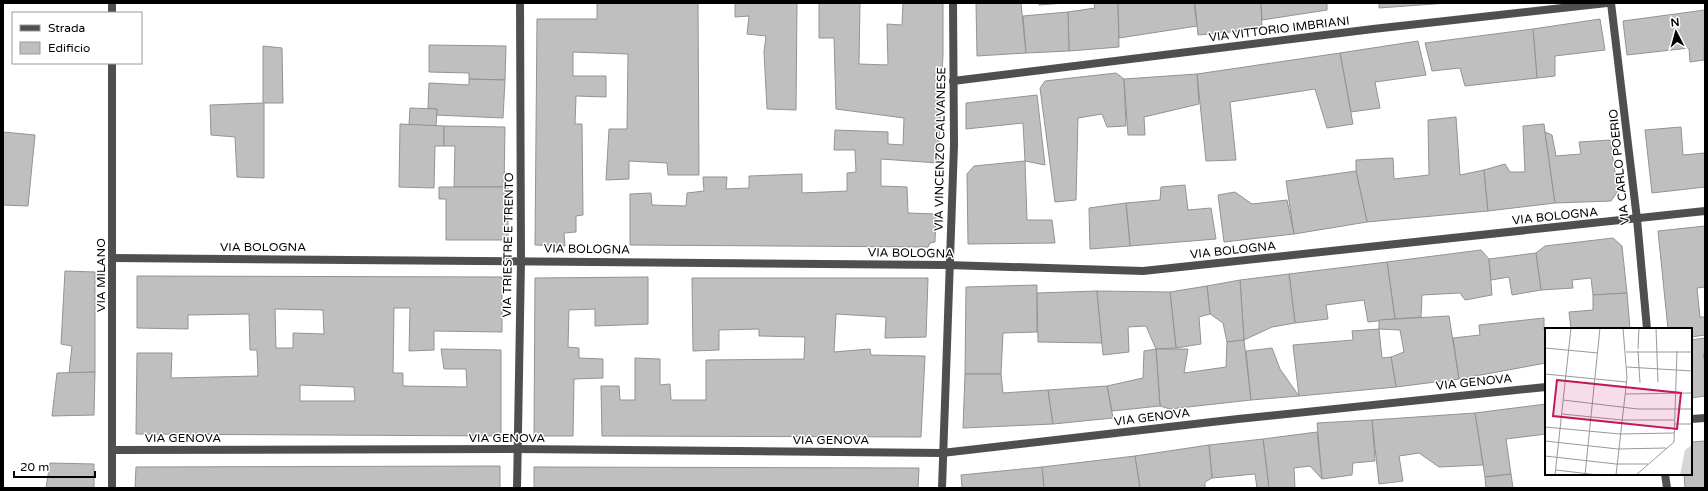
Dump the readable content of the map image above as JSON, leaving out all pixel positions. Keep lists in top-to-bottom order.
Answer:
{
  "streets": {
    "street": [
      "VIA VITTORIO IMBRIANI",
      "VIA VINCENZO CALVANESE",
      "VIA CARLO POERIO",
      "VIA BOLOGNA",
      "VIA TRIESTRE E TRENTO",
      "VIA MILANO",
      "VIA GENOVA"
    ]
  },
  "crossings": [
    ["VIA VITTORIO IMBRIANI", "VIA VINCENZO CALVANESE"],
    ["VIA VINCENZO CALVANESE", "VIA BOLOGNA"],
    ["VIA VINCENZO CALVANESE", "VIA GENOVA"],
    ["VIA CARLO POERIO", "VIA BOLOGNA"],
    ["VIA BOLOGNA", "VIA TRIESTRE E TRENTO"],
    ["VIA BOLOGNA", "VIA MILANO"],
    ["VIA TRIESTRE E TRENTO", "VIA GENOVA"],
    ["VIA MILANO", "VIA GENOVA"]
  ],
  "legend": ["Strada", "Edificio"],
  "scale_bar": "20 m",
  "north": "top"
}
